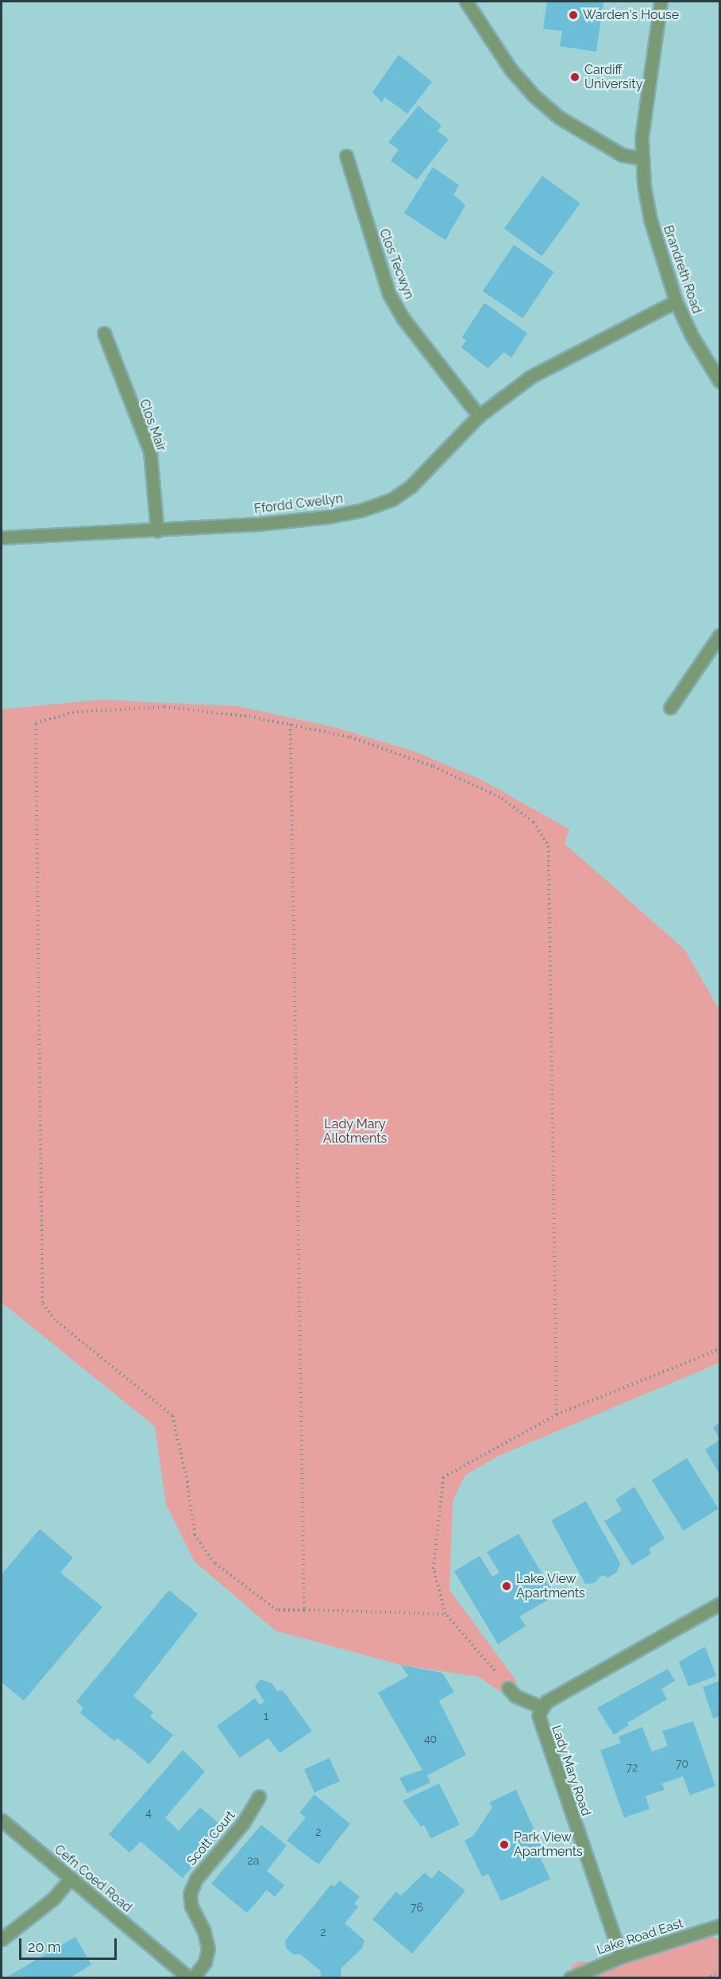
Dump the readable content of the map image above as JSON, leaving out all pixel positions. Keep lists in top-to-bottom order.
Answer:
{
  "streets": {
    "street": [
      "Clos Tecwyn",
      "Brandreth Road",
      "Clos Mair",
      "Ffordd Cwellyn",
      "Lady Mary Road",
      "Scott Court",
      "Cefn Coed Road",
      "Lake Road East"
    ]
  },
  "crossings": [
    ["Clos Tecwyn", "Ffordd Cwellyn"],
    ["Brandreth Road", "Ffordd Cwellyn"],
    ["Clos Mair", "Ffordd Cwellyn"],
    ["Lady Mary Road", "Lake Road East"]
  ],
  "parks": ["Lady Mary Allotments"],
  "places": [
    "Warden's House",
    "Cardiff University",
    "Lake View Apartments",
    "Park View Apartments"
  ],
  "house_numbers": [
    "1",
    "40",
    "70",
    "72",
    "4",
    "2",
    "2a",
    "76",
    "2"
  ],
  "scale_bar": "20 m"
}
